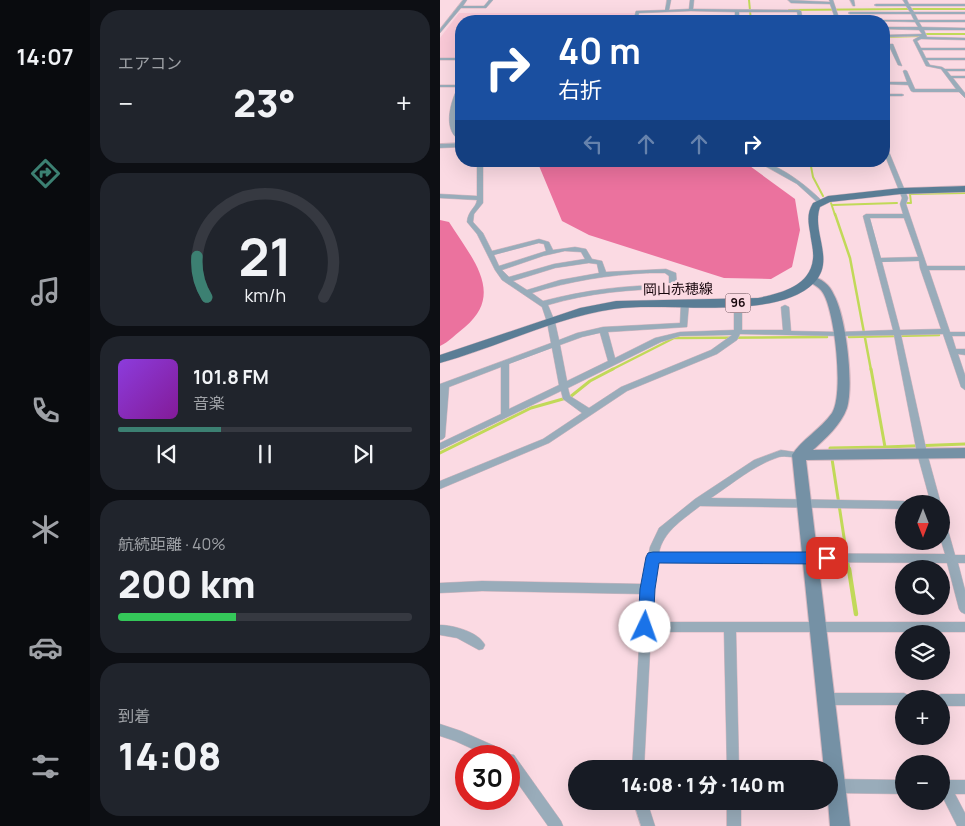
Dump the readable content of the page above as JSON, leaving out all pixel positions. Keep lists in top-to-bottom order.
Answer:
{
  "streets": {
    "main road": ["岡山赤穂線", "96"]
  },
  "north": "bottom",
  "page": {
    "tabs": "14:07",
    "tile": [
      "エアコン",
      ["航続距離 · 40%", "200 km"],
      ["到着", "14:08"]
    ],
    "turn": ["40 m", "右折"],
    "heat": ["−", "23°", "+"],
    "song": ["101.8 FM", "音楽"],
    "map_buttons": ["+", "−"],
    "limit": "30",
    "trip": "14:08 · 1 分 · 140 m",
    "gauge": ["21", "km/h"]
  }
}
